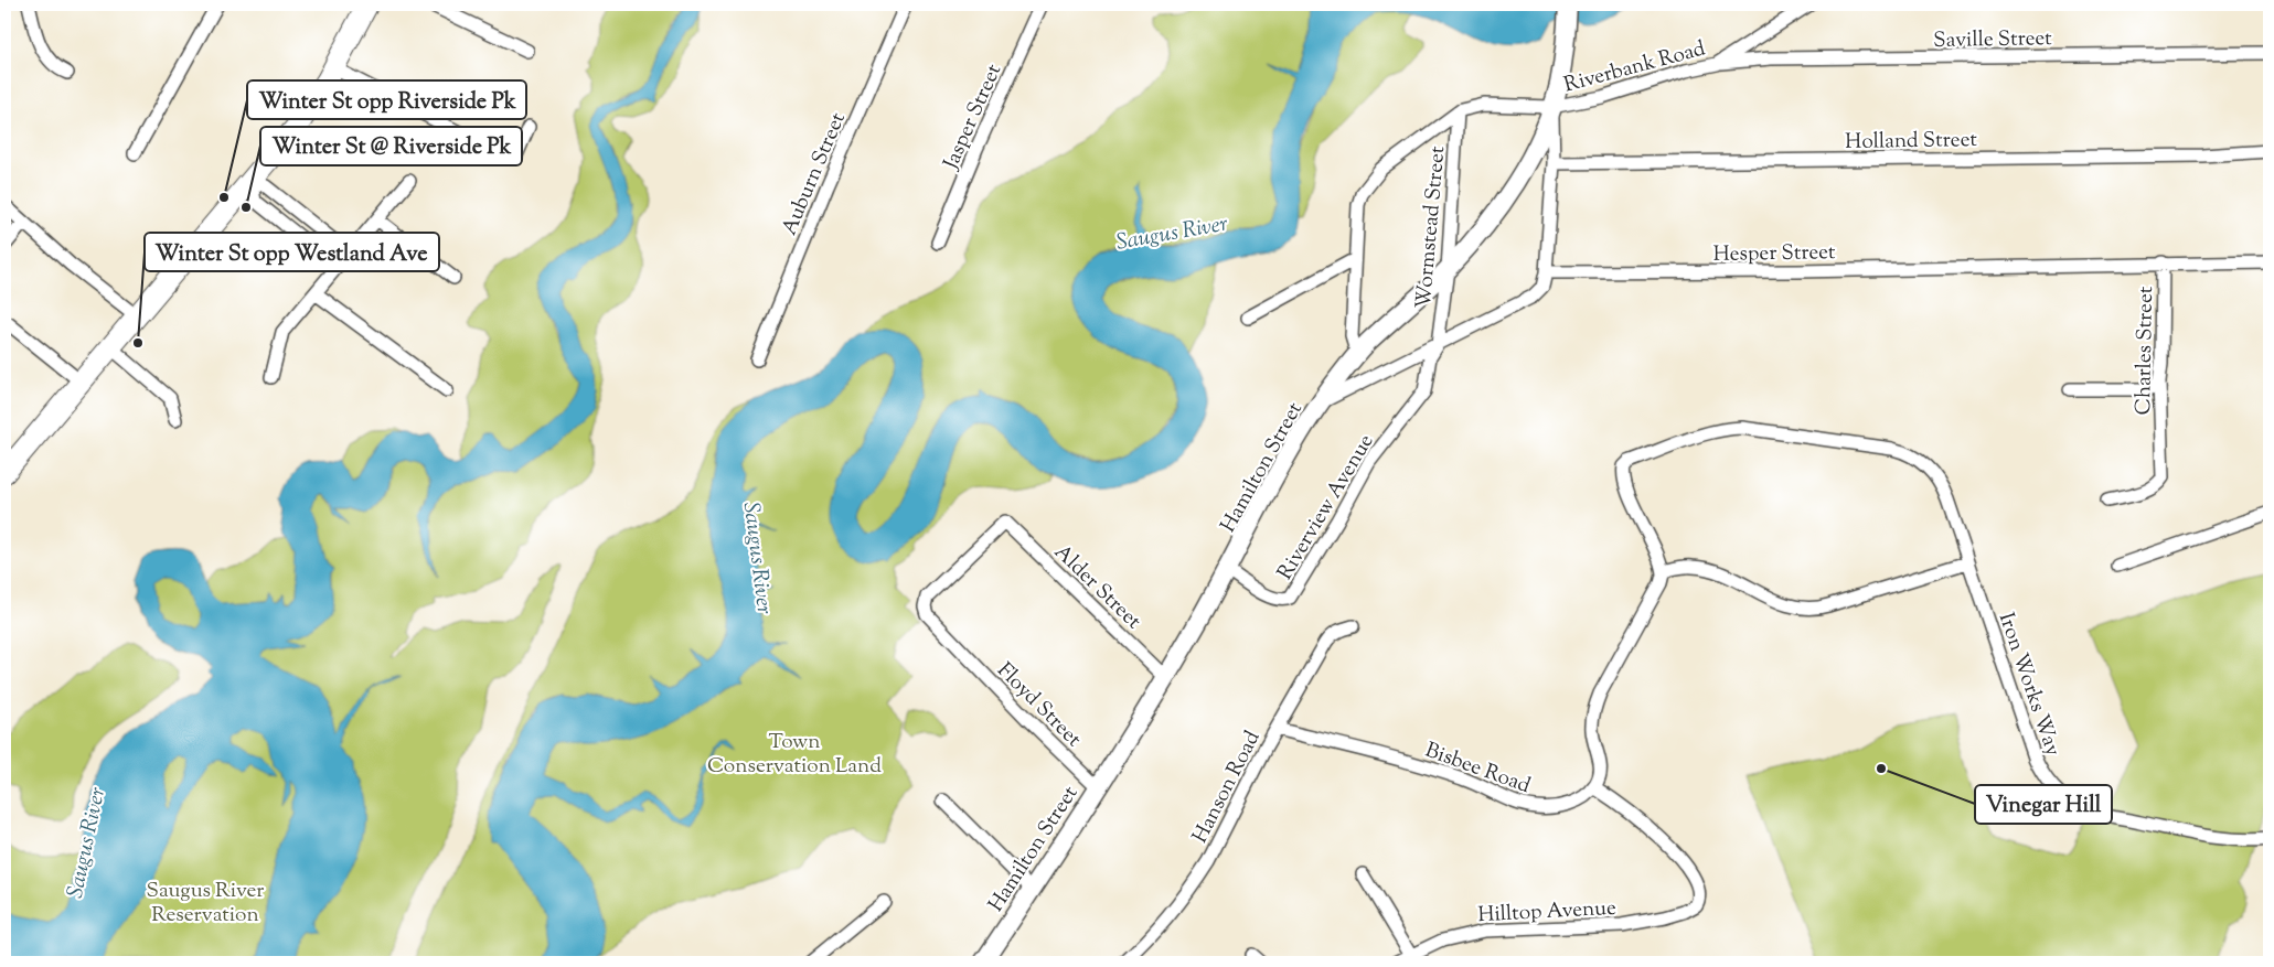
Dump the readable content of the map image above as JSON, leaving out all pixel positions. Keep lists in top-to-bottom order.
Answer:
{
  "streets": {
    "main road": ["Hamilton Street"],
    "street": [
      "Saville Street",
      "Riverbank Road",
      "Jasper Street",
      "Holland Street",
      "Auburn Street",
      "Wormstead Street",
      "Hesper Street",
      "Charles Street",
      "Riverview Avenue",
      "Alder Street",
      "Iron Works Way",
      "Floyd Street",
      "Bisbee Road",
      "Hanson Road",
      "Hilltop Avenue"
    ]
  },
  "crossings": [
    ["Saville Street", "Riverbank Road"],
    ["Riverbank Road", "Wormstead Street"],
    ["Riverbank Road", "Hamilton Street"],
    ["Wormstead Street", "Hamilton Street"],
    ["Wormstead Street", "Riverview Avenue"],
    ["Hesper Street", "Charles Street"],
    ["Hamilton Street", "Riverview Avenue"],
    ["Hamilton Street", "Alder Street"],
    ["Hamilton Street", "Floyd Street"],
    ["Alder Street", "Floyd Street"],
    ["Bisbee Road", "Hanson Road"],
    ["Bisbee Road", "Hilltop Avenue"]
  ],
  "water": ["Saugus River"],
  "parks": ["Town Conservation Land", "Saugus River Reservation"],
  "places": [
    "Winter St opp Riverside Pk",
    "Winter St @ Riverside Pk",
    "Winter St opp Westland Ave",
    "Vinegar Hill"
  ]
}
